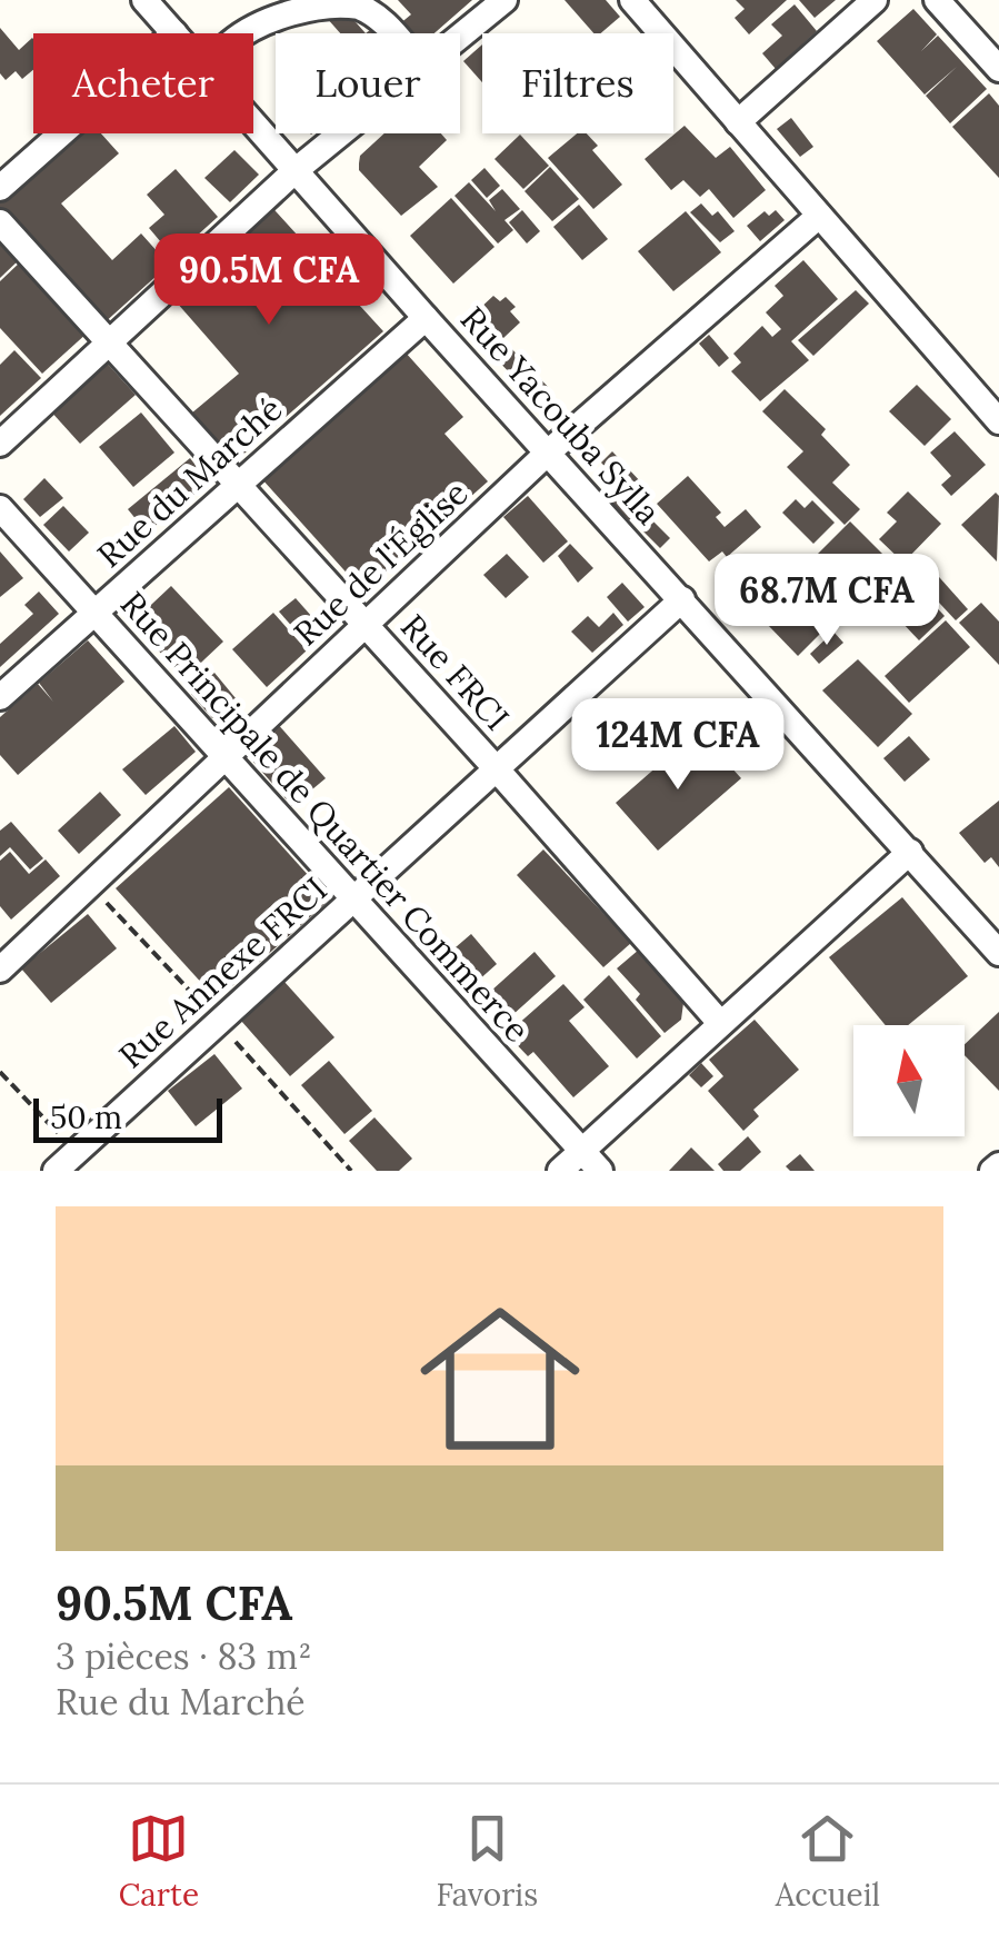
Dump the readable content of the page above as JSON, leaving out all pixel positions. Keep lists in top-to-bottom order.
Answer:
{
  "streets": {
    "street": [
      "Rue Yacouba Sylla",
      "Rue du Marché",
      "Rue de l'Église",
      "Rue FRCI",
      "Rue Principale de Quartier Commerce",
      "Rue Annexe FRCI"
    ]
  },
  "crossings": [
    ["Rue Yacouba Sylla", "Rue du Marché"],
    ["Rue Yacouba Sylla", "Rue de l'Église"],
    ["Rue Yacouba Sylla", "Rue Annexe FRCI"],
    ["Rue du Marché", "Rue FRCI"],
    ["Rue du Marché", "Rue Principale de Quartier Commerce"],
    ["Rue de l'Église", "Rue FRCI"],
    ["Rue de l'Église", "Rue Principale de Quartier Commerce"],
    ["Rue FRCI", "Rue Annexe FRCI"],
    ["Rue Principale de Quartier Commerce", "Rue Annexe FRCI"]
  ],
  "scale_bar": "50 m",
  "north": "top",
  "page": {
    "chip": ["Acheter", "Louer", "Filtres"],
    "price": ["90.5M CFA", "68.7M CFA", "124M CFA"],
    "scale": "50 m",
    "list": [
      {
        "name": "90.5M CFA",
        "note": "3 pièces · 83 m² · Rue du Marché"
      }
    ],
    "tabs": ["Carte", "Favoris", "Accueil"]
  }
}
